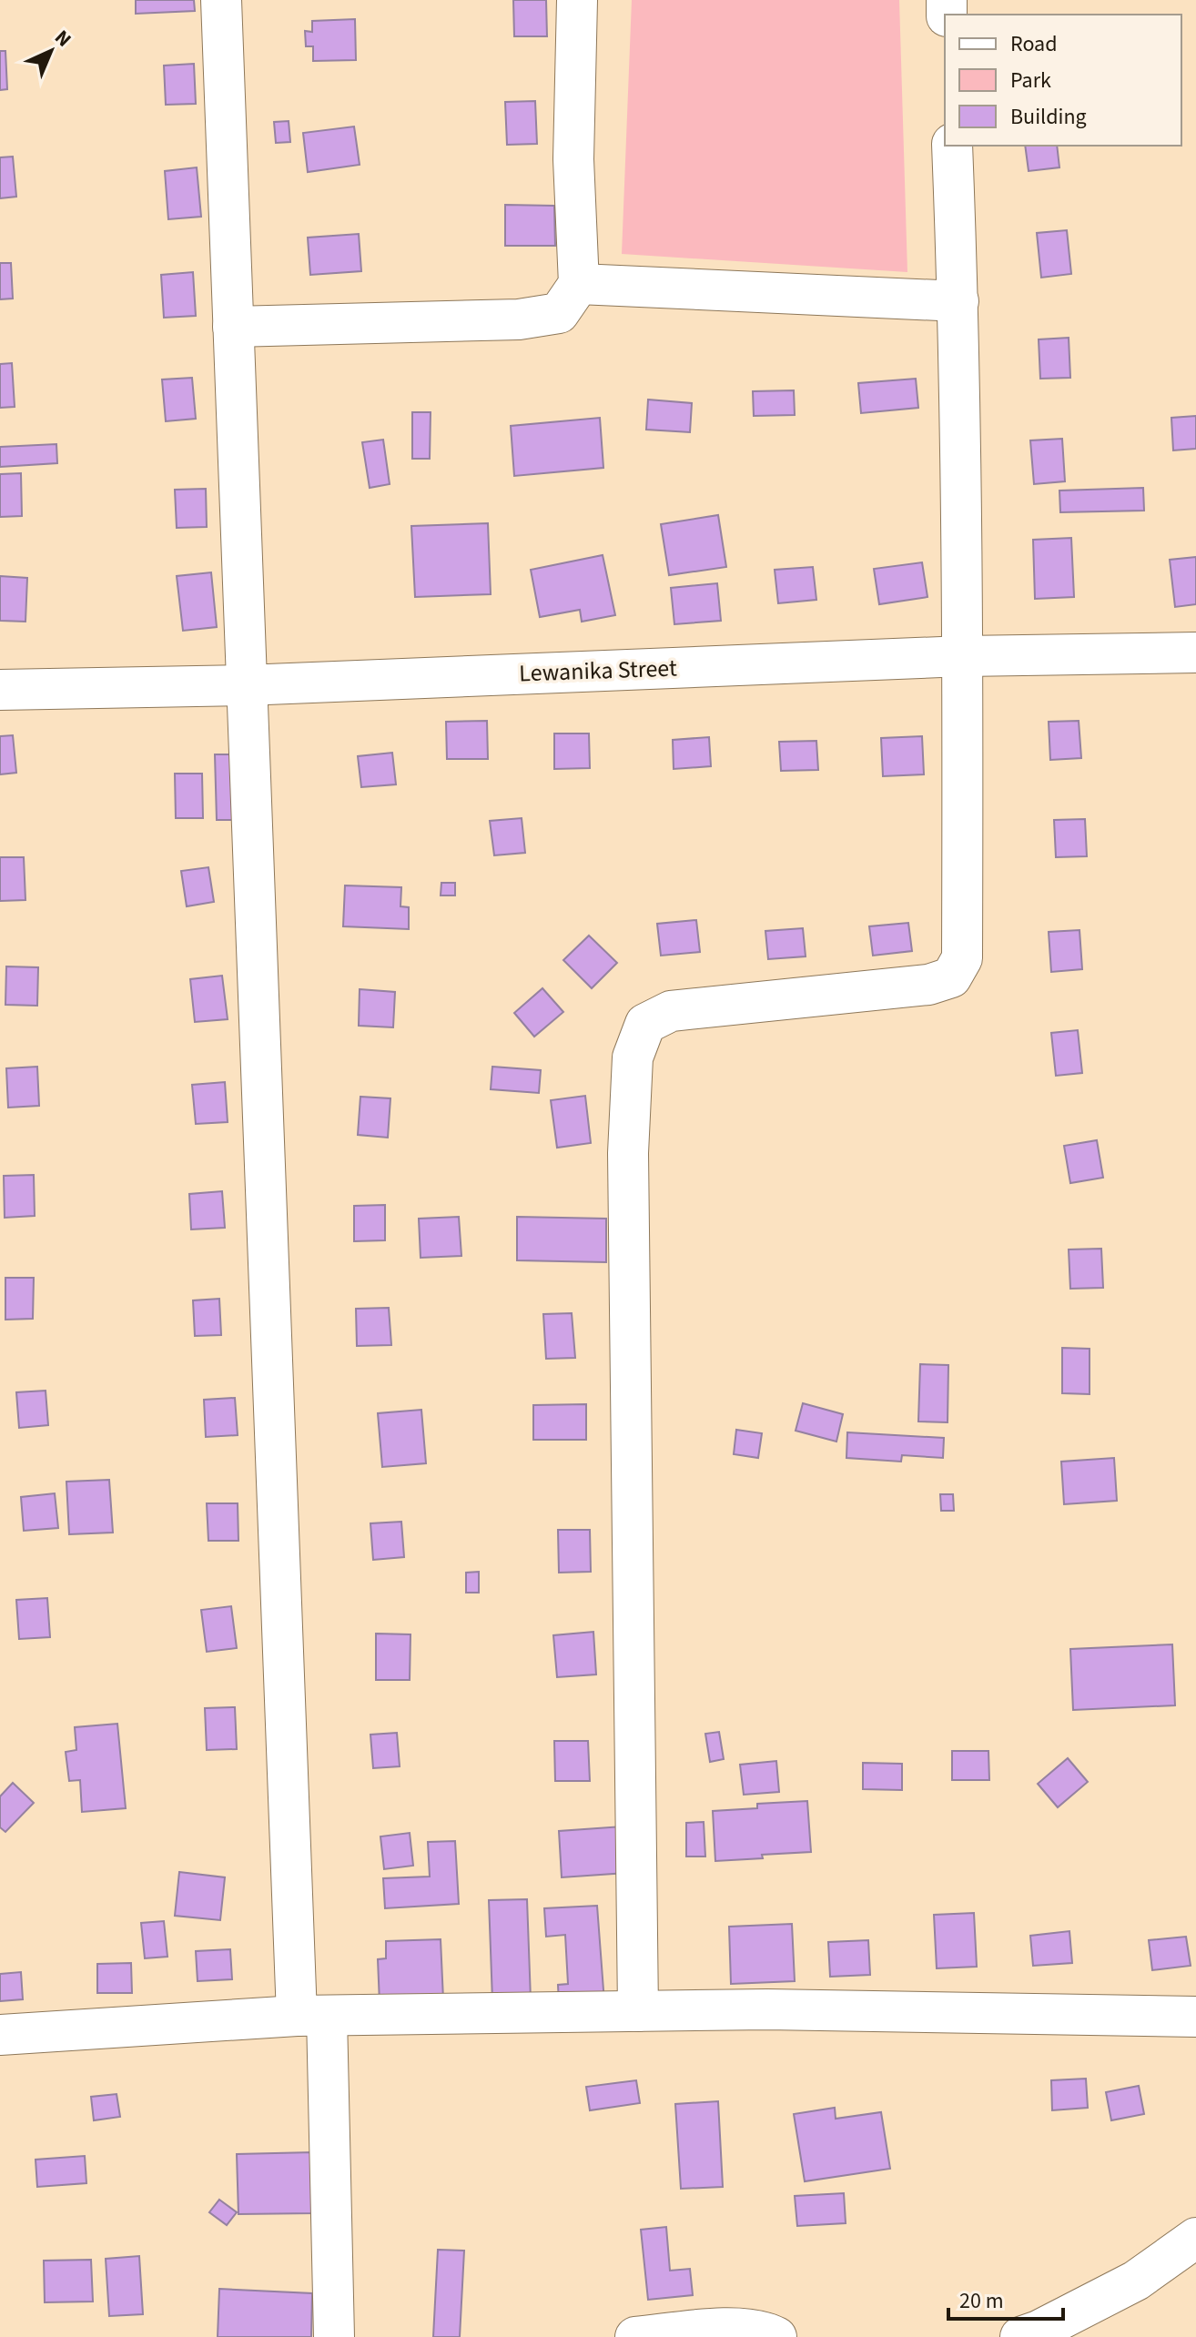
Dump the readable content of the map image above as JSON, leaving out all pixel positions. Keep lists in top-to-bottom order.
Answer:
{
  "streets": {
    "street": ["Lewanika Street"]
  },
  "legend": ["Road", "Park", "Building"],
  "scale_bar": "20 m",
  "north": "top right"
}
